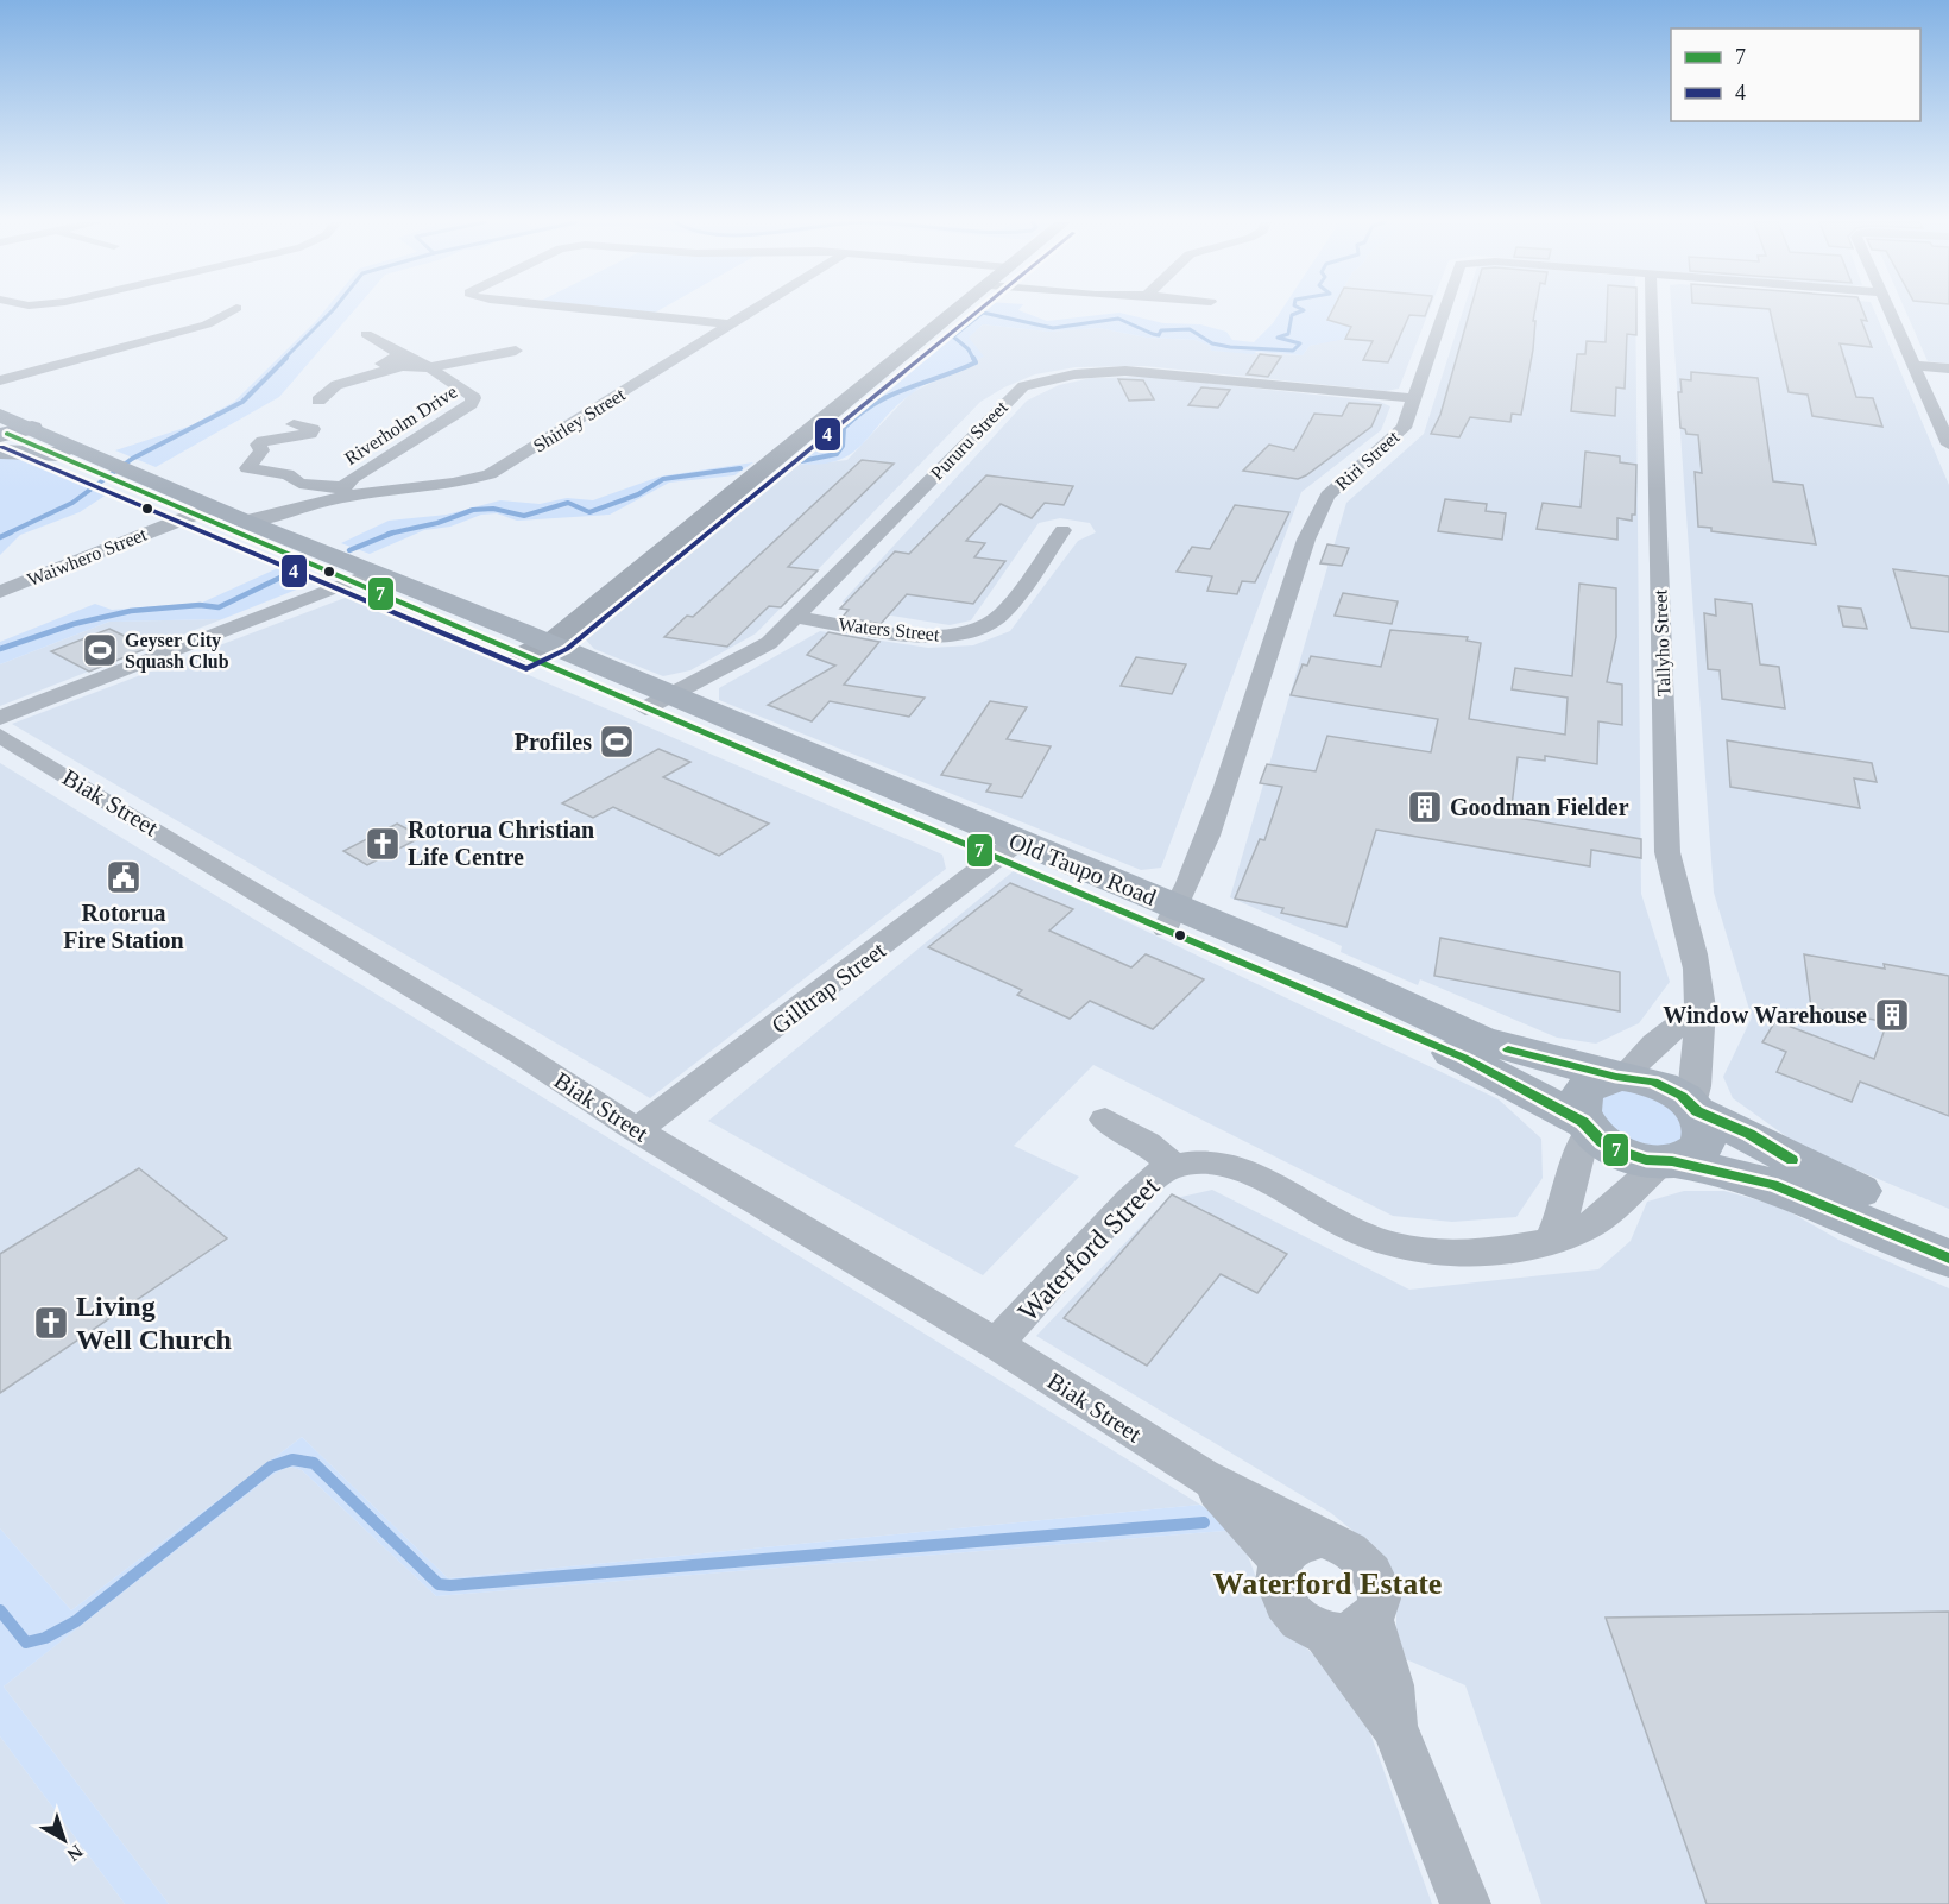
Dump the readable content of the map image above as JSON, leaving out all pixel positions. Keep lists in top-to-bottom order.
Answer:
{
  "streets": {
    "highway": ["Old Taupo Road"],
    "street": [
      "Shirley Street",
      "Riverholm Drive",
      "Pururu Street",
      "Riri Street",
      "Waiwhero Street",
      "Waters Street",
      "Tallyho Street",
      "Biak Street",
      "Gilltrap Street",
      "Waterford Street"
    ]
  },
  "crossings": [
    ["Shirley Street", "Riverholm Drive"],
    ["Shirley Street", "Old Taupo Road"],
    ["Pururu Street", "Riri Street"],
    ["Pururu Street", "Waters Street"],
    ["Pururu Street", "Old Taupo Road"],
    ["Riri Street", "Old Taupo Road"],
    ["Waiwhero Street", "Old Taupo Road"],
    ["Tallyho Street", "Old Taupo Road"],
    ["Tallyho Street", "Waterford Street"],
    ["Biak Street", "Gilltrap Street"],
    ["Biak Street", "Waterford Street"],
    ["Old Taupo Road", "Gilltrap Street"],
    ["Old Taupo Road", "Waterford Street"]
  ],
  "districts": ["Waterford Estate"],
  "places": {
    "sports": ["Geyser City Squash Club", "Profiles"],
    "building": ["Goodman Fielder", "Window Warehouse"],
    "church": ["Rotorua Christian Life Centre", "Living Well Church"],
    "public building": ["Rotorua Fire Station"]
  },
  "lines": ["transit line 4", "transit line 7"],
  "legend": ["7", "4"],
  "north": "bottom right"
}
